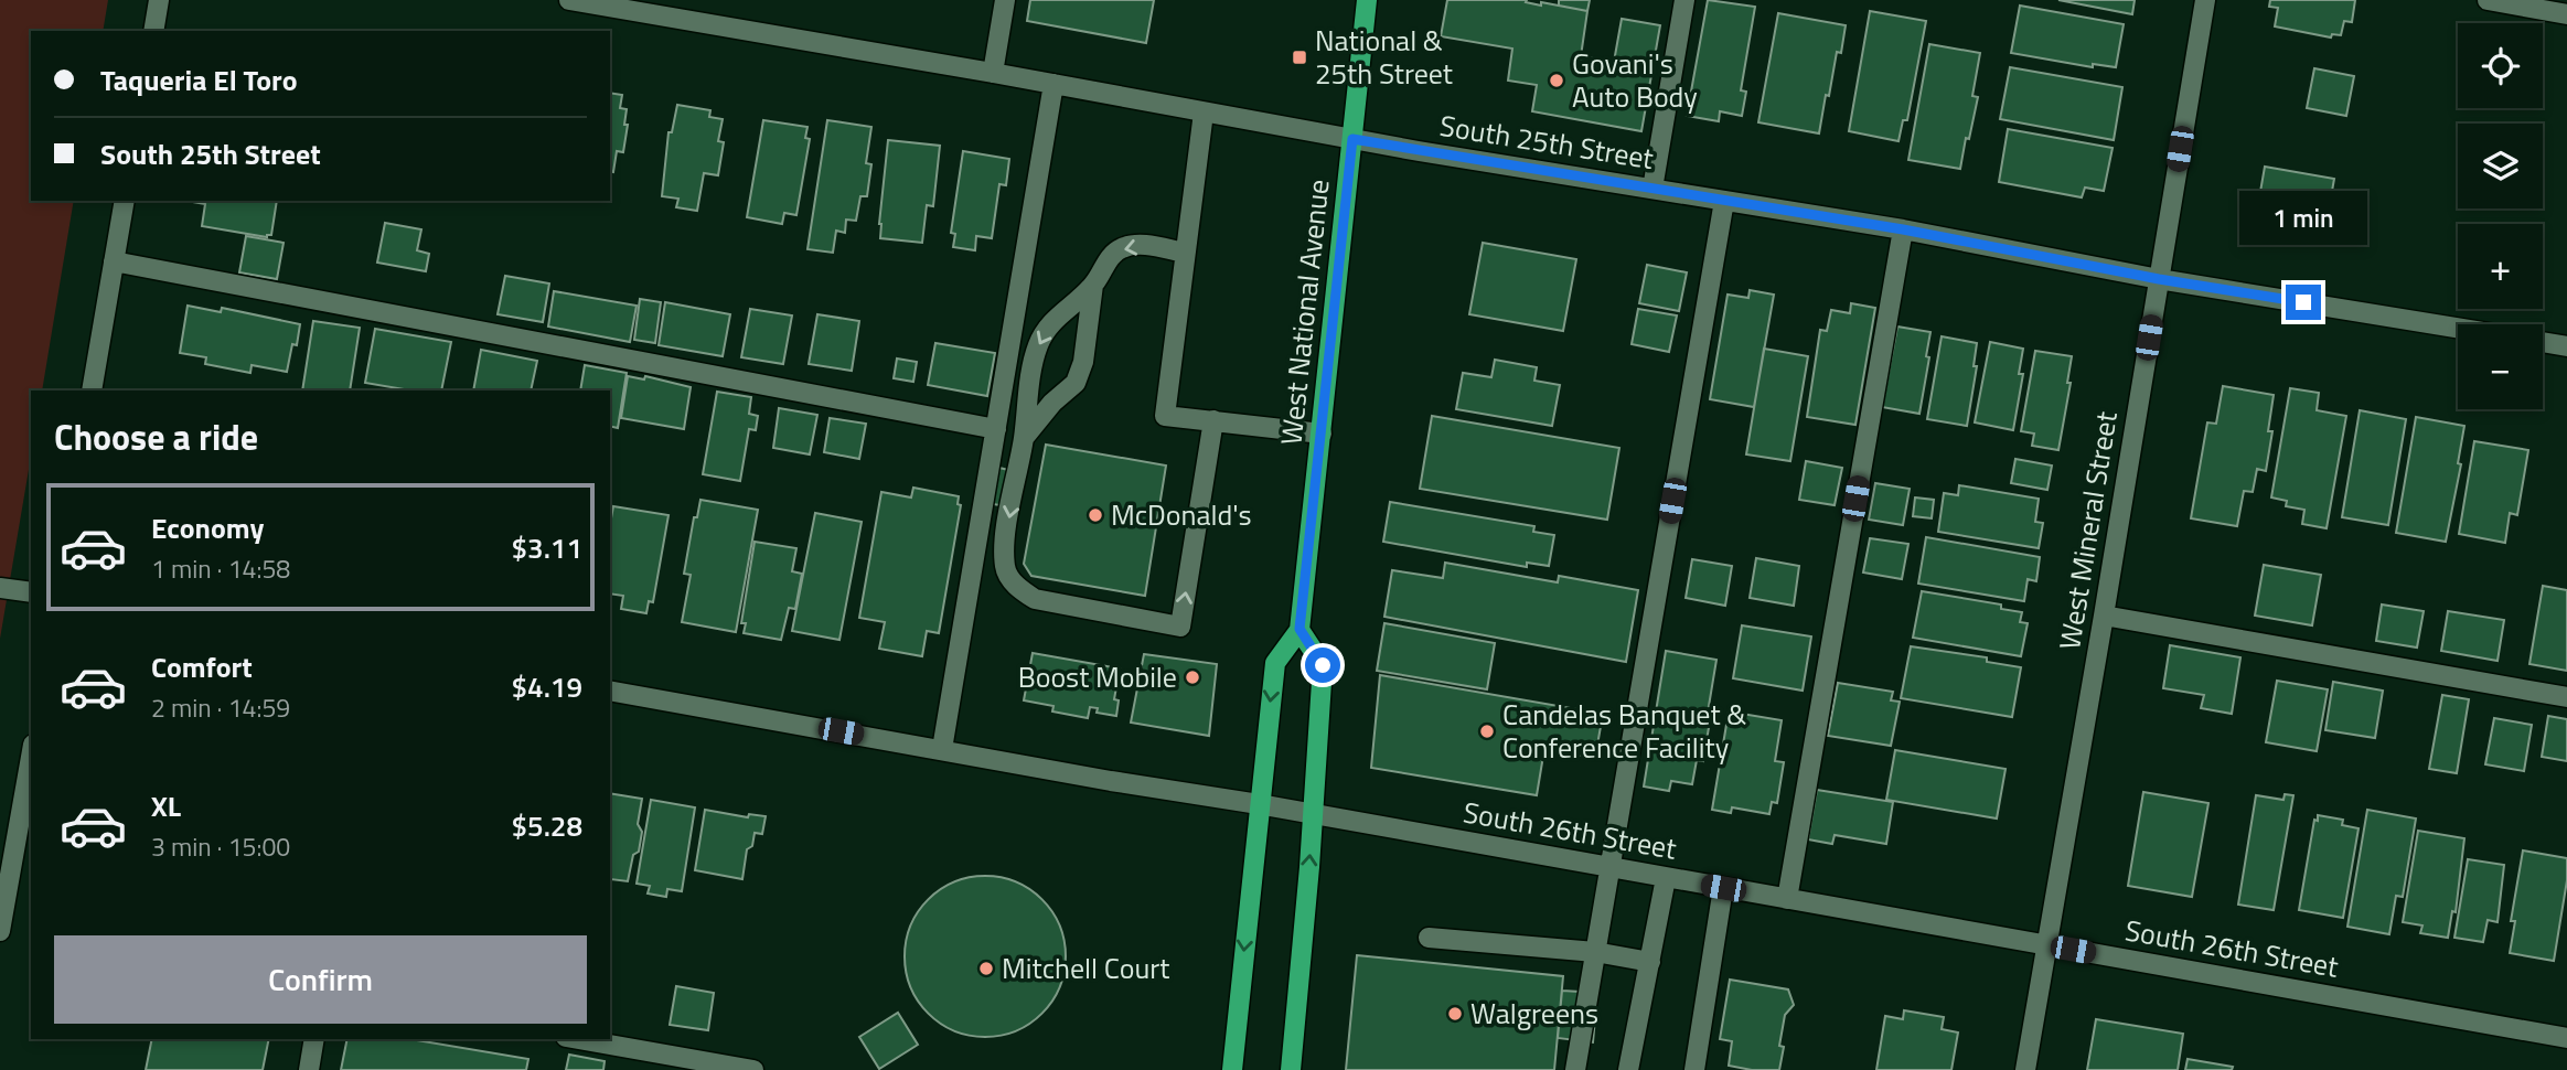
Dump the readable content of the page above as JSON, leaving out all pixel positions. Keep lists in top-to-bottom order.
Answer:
{
  "streets": {
    "main road": ["West National Avenue"],
    "street": ["South 25th Street", "West Mineral Street", "South 26th Street"]
  },
  "crossings": [
    ["South 25th Street", "West National Avenue"],
    ["South 25th Street", "West Mineral Street"],
    ["West National Avenue", "South 26th Street"],
    ["West Mineral Street", "South 26th Street"]
  ],
  "places": {
    "transit": ["National & 25th Street"],
    "other": [
      "Govani's Auto Body",
      "McDonald's",
      "Boost Mobile",
      "Candelas Banquet & Conference Facility",
      "Mitchell Court",
      "Walgreens"
    ]
  },
  "page": {
    "map_buttons": ["+", "−"],
    "banner": ["Taqueria El Toro", "South 25th Street"],
    "bubble": "1 min",
    "heading": "Choose a ride",
    "list": [
      {
        "name": "Economy",
        "note": "1 min · 14:58",
        "value": "$3.11"
      },
      {
        "name": "Comfort",
        "note": "2 min · 14:59",
        "value": "$4.19"
      },
      {
        "name": "XL",
        "note": "3 min · 15:00",
        "value": "$5.28"
      }
    ],
    "buttons": "Confirm"
  }
}
